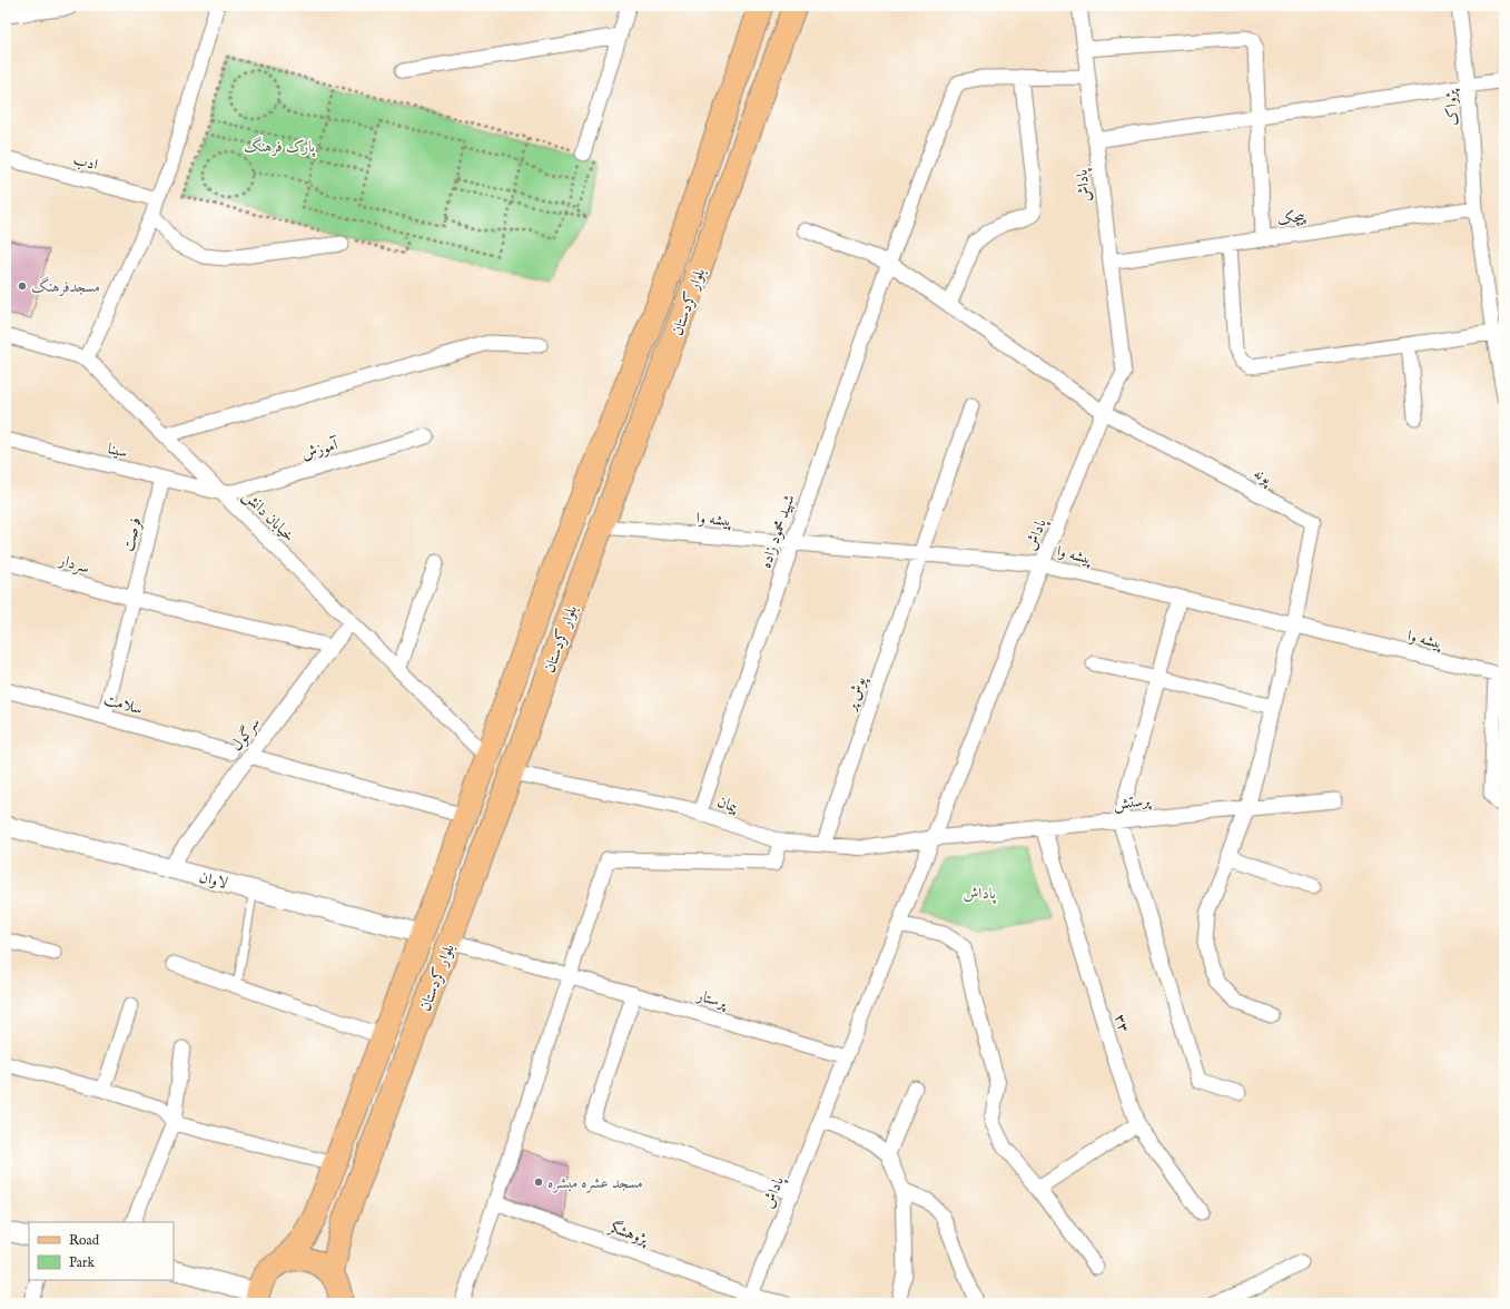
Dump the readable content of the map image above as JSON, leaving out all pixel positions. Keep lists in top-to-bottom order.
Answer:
{
  "streets": {
    "main road": ["بلوار کردستان"],
    "street": [
      "پژواک",
      "ادب",
      "پاداش",
      "پیچک",
      "آموزش",
      "سینا",
      "پونه",
      "خیابان دانش",
      "پیشه وا",
      "شهید محمود زاده",
      "فرصت",
      "سردار",
      "پوش پر",
      "سلامت",
      "سرگول",
      "پرستش",
      "پیمان",
      "لاوان",
      "پرستار",
      "۳۳",
      "پژوهشگر"
    ]
  },
  "crossings": [
    ["پژواک", "پیچک"],
    ["پاداش", "پیچک"],
    ["پاداش", "پونه"],
    ["پاداش", "پیشه وا"],
    ["پاداش", "شهید محمود زاده"],
    ["پاداش", "پرستش"],
    ["پاداش", "پیمان"],
    ["پاداش", "پرستار"],
    ["پاداش", "پژوهشگر"],
    ["بلوار کردستان", "خیابان دانش"],
    ["بلوار کردستان", "پیشه وا"],
    ["بلوار کردستان", "پیمان"],
    ["بلوار کردستان", "لاوان"],
    ["بلوار کردستان", "پرستار"],
    ["آموزش", "سینا"],
    ["آموزش", "خیابان دانش"],
    ["سینا", "خیابان دانش"],
    ["سینا", "فرصت"],
    ["پونه", "پیشه وا"],
    ["خیابان دانش", "سرگول"],
    ["پیشه وا", "شهید محمود زاده"],
    ["پیشه وا", "پوش پر"],
    ["شهید محمود زاده", "پیمان"],
    ["فرصت", "سردار"],
    ["فرصت", "سلامت"],
    ["سردار", "سرگول"],
    ["پوش پر", "پیمان"],
    ["سرگول", "لاوان"],
    ["پرستش", "پیمان"],
    ["پرستش", "۳۳"]
  ],
  "parks": ["پارک فرهنگ", "پاداش"],
  "places": ["مسجدفرهنگ", "مسجد عشره مبشره"],
  "legend": ["Road", "Park"]
}
